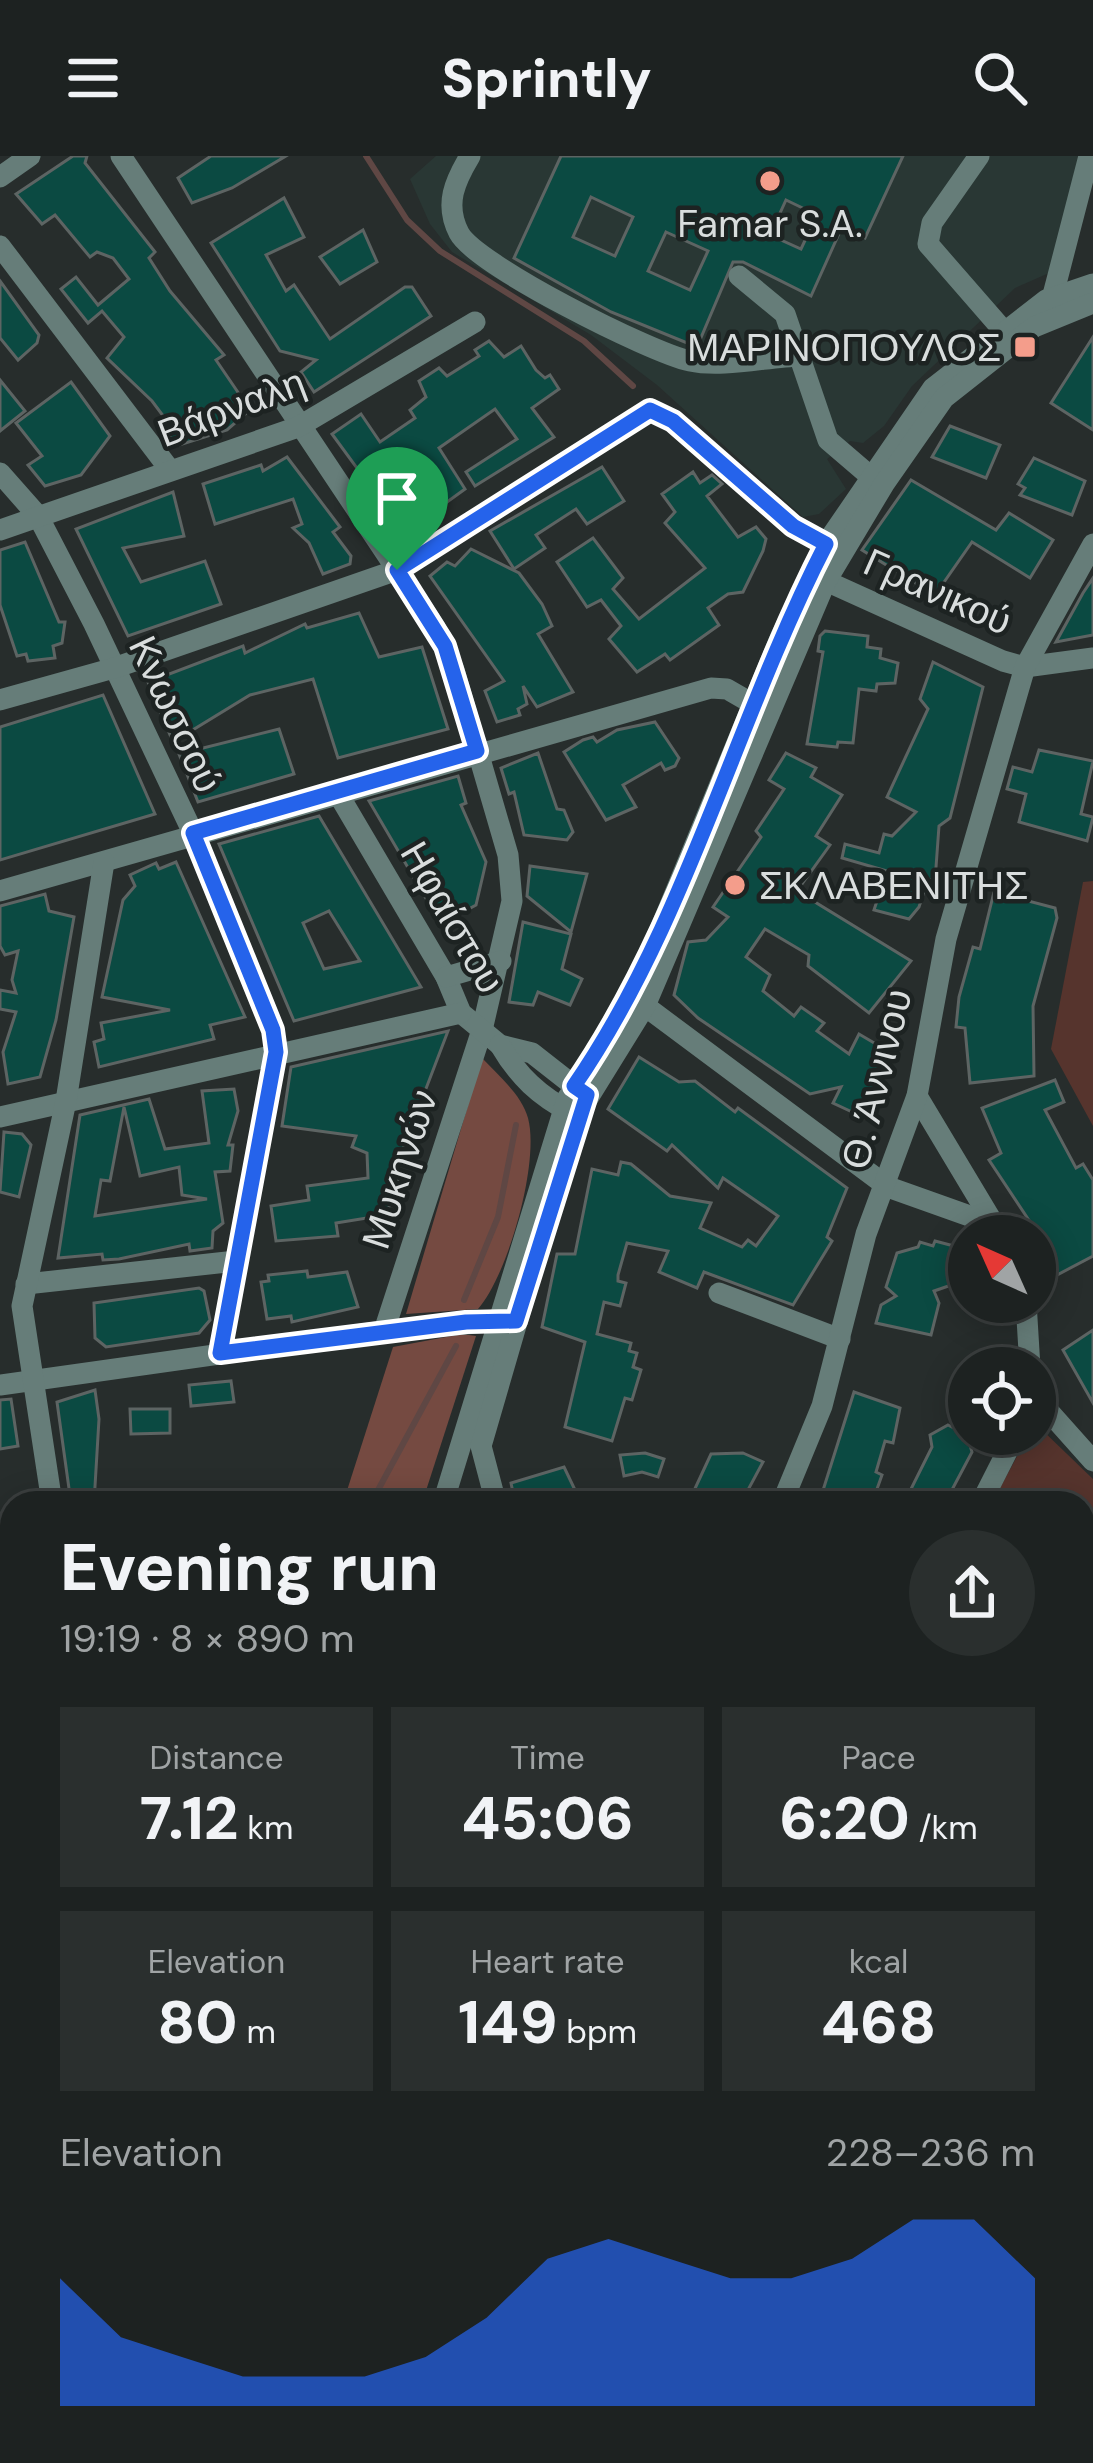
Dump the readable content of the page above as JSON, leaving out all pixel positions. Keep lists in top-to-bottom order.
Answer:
{
  "streets": {
    "street": [
      "Βάρναλη",
      "Γρανικού",
      "Κνωσσού",
      "Ηφαίστου",
      "Θ. Άννινου",
      "Μυκηνών"
    ]
  },
  "crossings": [
    ["Βάρναλη", "Κνωσσού"],
    ["Βάρναλη", "Μυκηνών"],
    ["Γρανικού", "Θ. Άννινου"],
    ["Ηφαίστου", "Μυκηνών"]
  ],
  "places": {
    "other": ["Famar S.A.", "ΣΚΛΑΒΕΝΙΤΗΣ"],
    "transit": ["ΜΑΡΙΝΟΠΟΥΛΟΣ"]
  },
  "north": "top left",
  "page": {
    "header": "Sprintly",
    "heading": ["Evening run", "19:19 · 8 × 890 m"],
    "stats": [
      ["Distance", "7.12 km"],
      ["Time", "45:06"],
      ["Pace", "6:20 /km"],
      ["Elevation", "80 m"],
      ["Heart rate", "149 bpm"],
      ["kcal", "468"]
    ],
    "chart": ["Elevation", "228–236 m"]
  }
}
